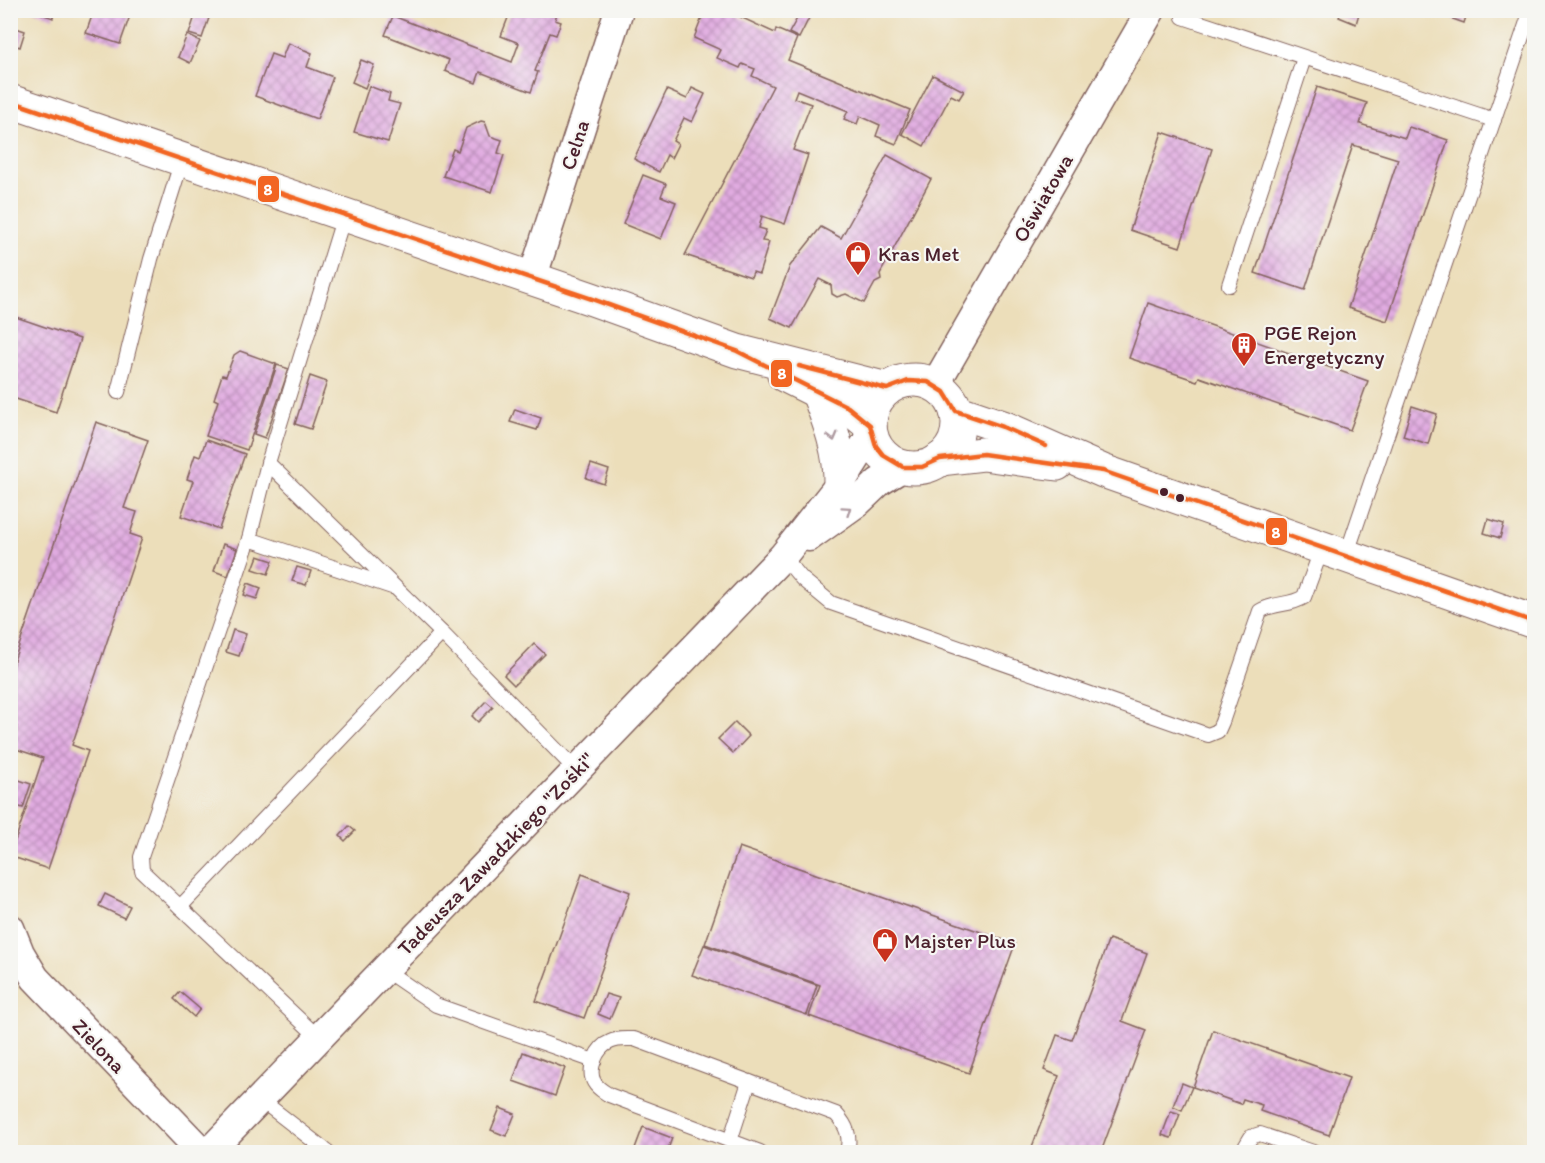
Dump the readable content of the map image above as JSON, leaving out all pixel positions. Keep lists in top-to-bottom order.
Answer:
{
  "streets": {
    "street": [
      "Celna",
      "Oświatowa",
      "Tadeusza Zawadzkiego \"Zośki\"",
      "Zielona"
    ]
  },
  "crossings": [
    ["Oświatowa", "Tadeusza Zawadzkiego \"Zośki\""]
  ],
  "places": {
    "shop": ["Kras Met", "Majster Plus"],
    "building": ["PGE Rejon Energetyczny"]
  },
  "lines": ["transit line 8"]
}
